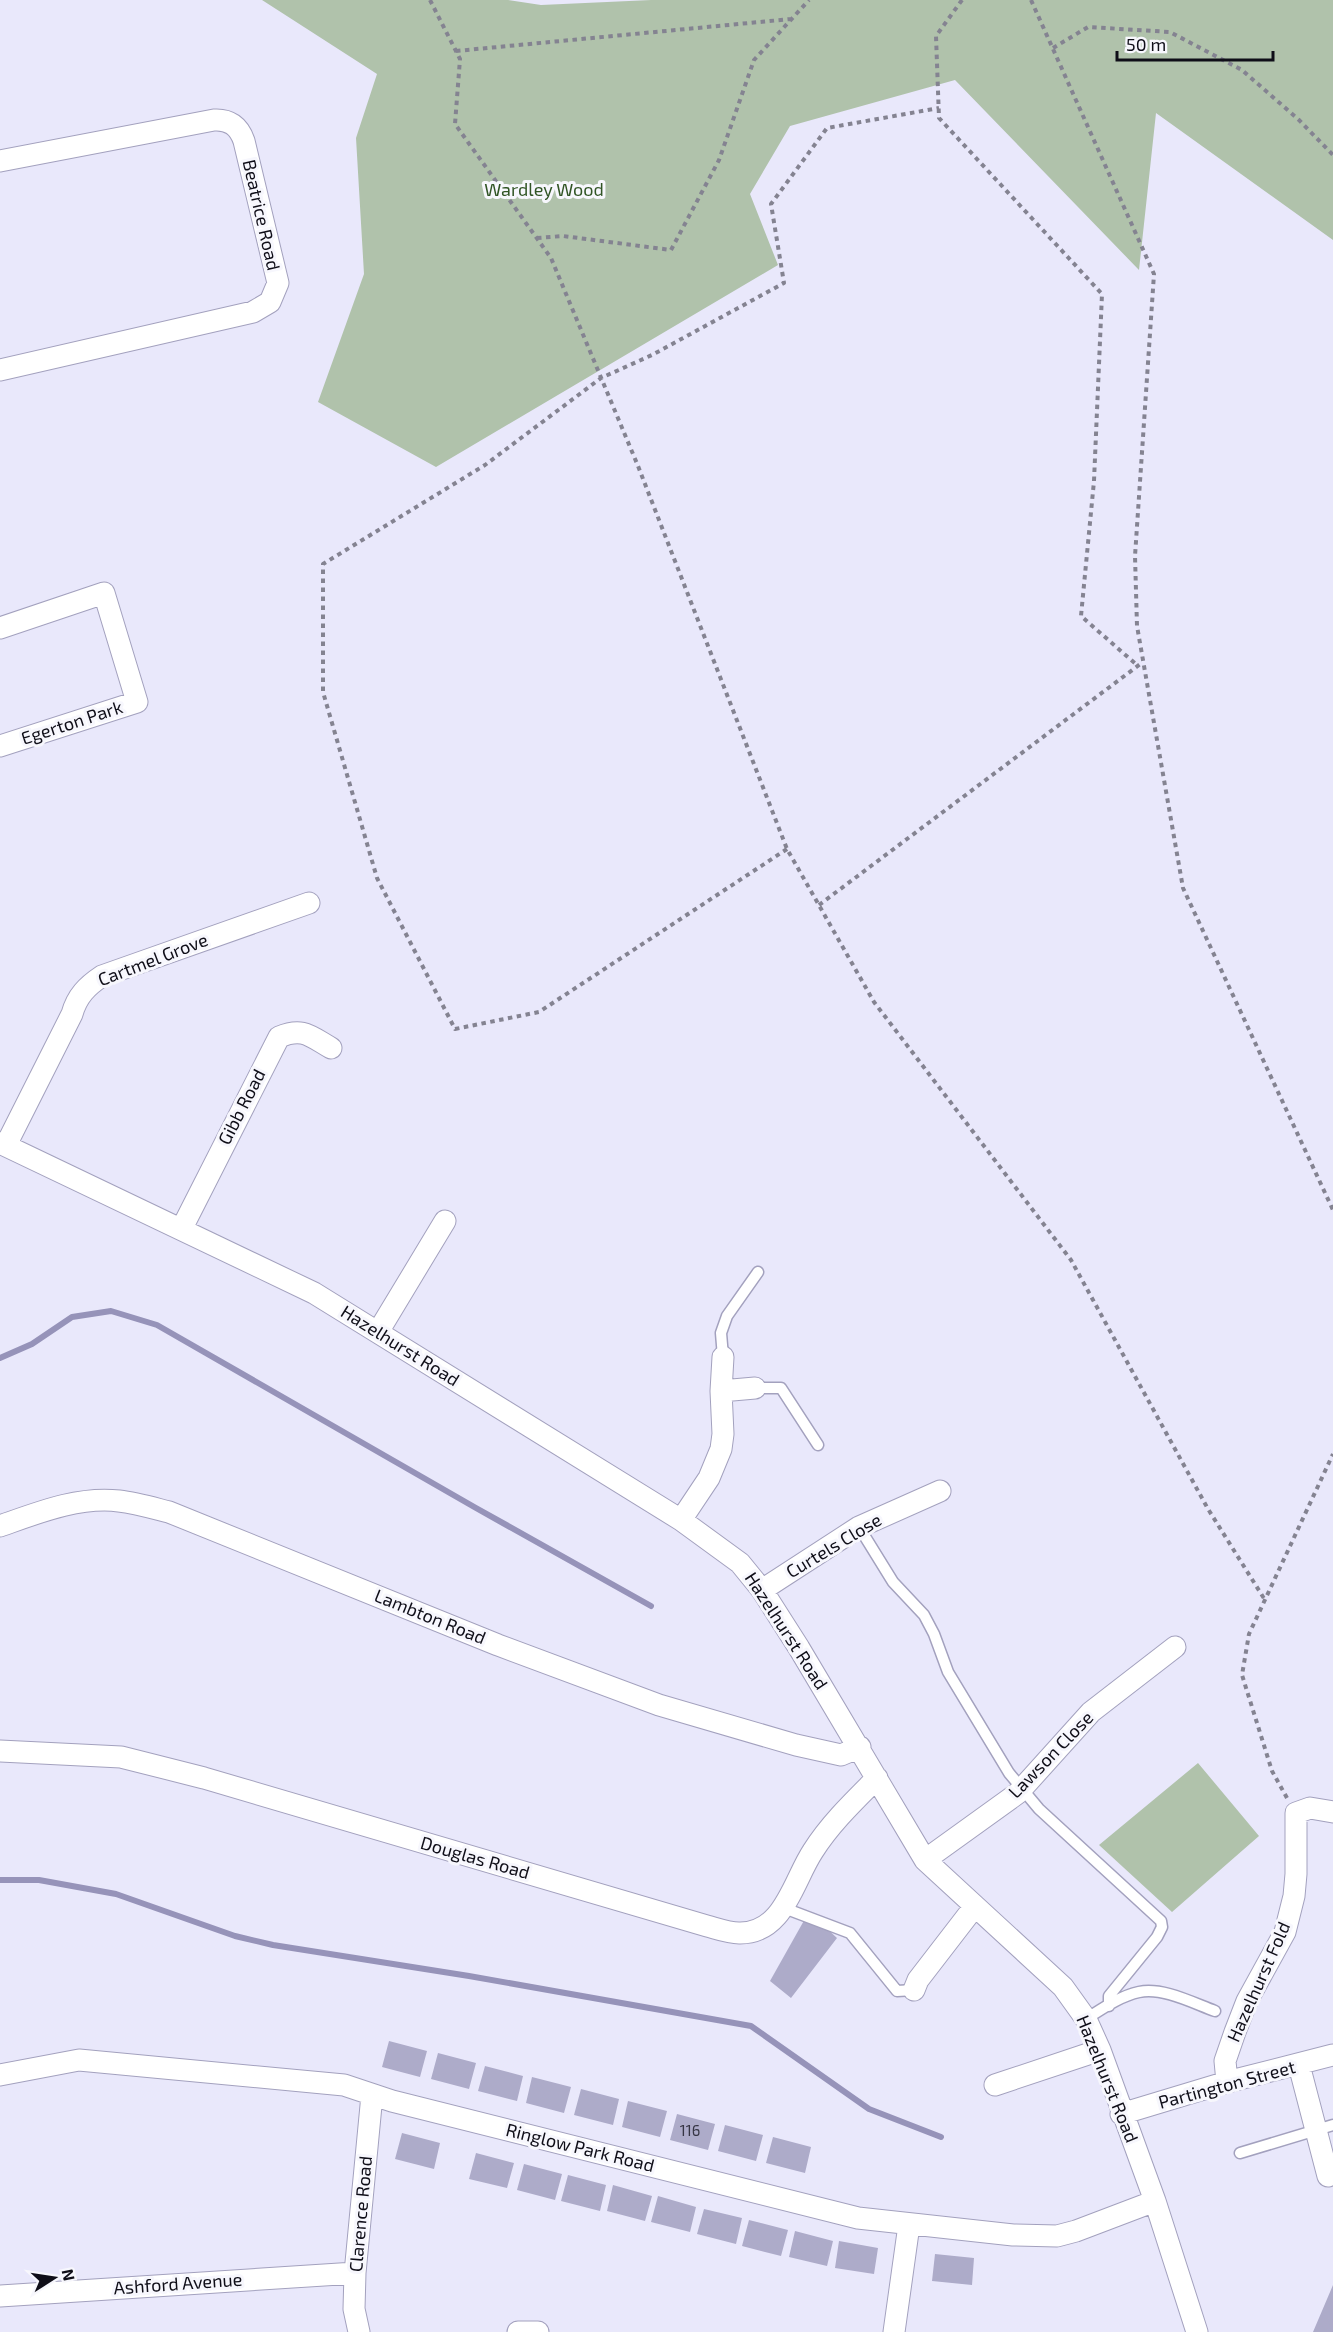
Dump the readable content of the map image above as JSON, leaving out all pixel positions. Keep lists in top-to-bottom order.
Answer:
{
  "streets": {
    "street": [
      "Beatrice Road",
      "Egerton Park",
      "Cartmel Grove",
      "Gibb Road",
      "Hazelhurst Road",
      "Curtels Close",
      "Lambton Road",
      "Lawson Close",
      "Douglas Road",
      "Hazelhurst Fold",
      "Partington Street",
      "Ringlow Park Road",
      "Clarence Road",
      "Ashford Avenue"
    ]
  },
  "crossings": [
    ["Cartmel Grove", "Hazelhurst Road"],
    ["Gibb Road", "Hazelhurst Road"],
    ["Hazelhurst Road", "Curtels Close"],
    ["Hazelhurst Road", "Lambton Road"],
    ["Hazelhurst Road", "Lawson Close"],
    ["Hazelhurst Road", "Douglas Road"],
    ["Hazelhurst Road", "Partington Street"],
    ["Hazelhurst Road", "Ringlow Park Road"],
    ["Hazelhurst Fold", "Partington Street"],
    ["Ringlow Park Road", "Clarence Road"],
    ["Clarence Road", "Ashford Avenue"]
  ],
  "parks": ["Wardley Wood"],
  "house_numbers": ["116"],
  "scale_bar": "50 m",
  "north": "right"
}
